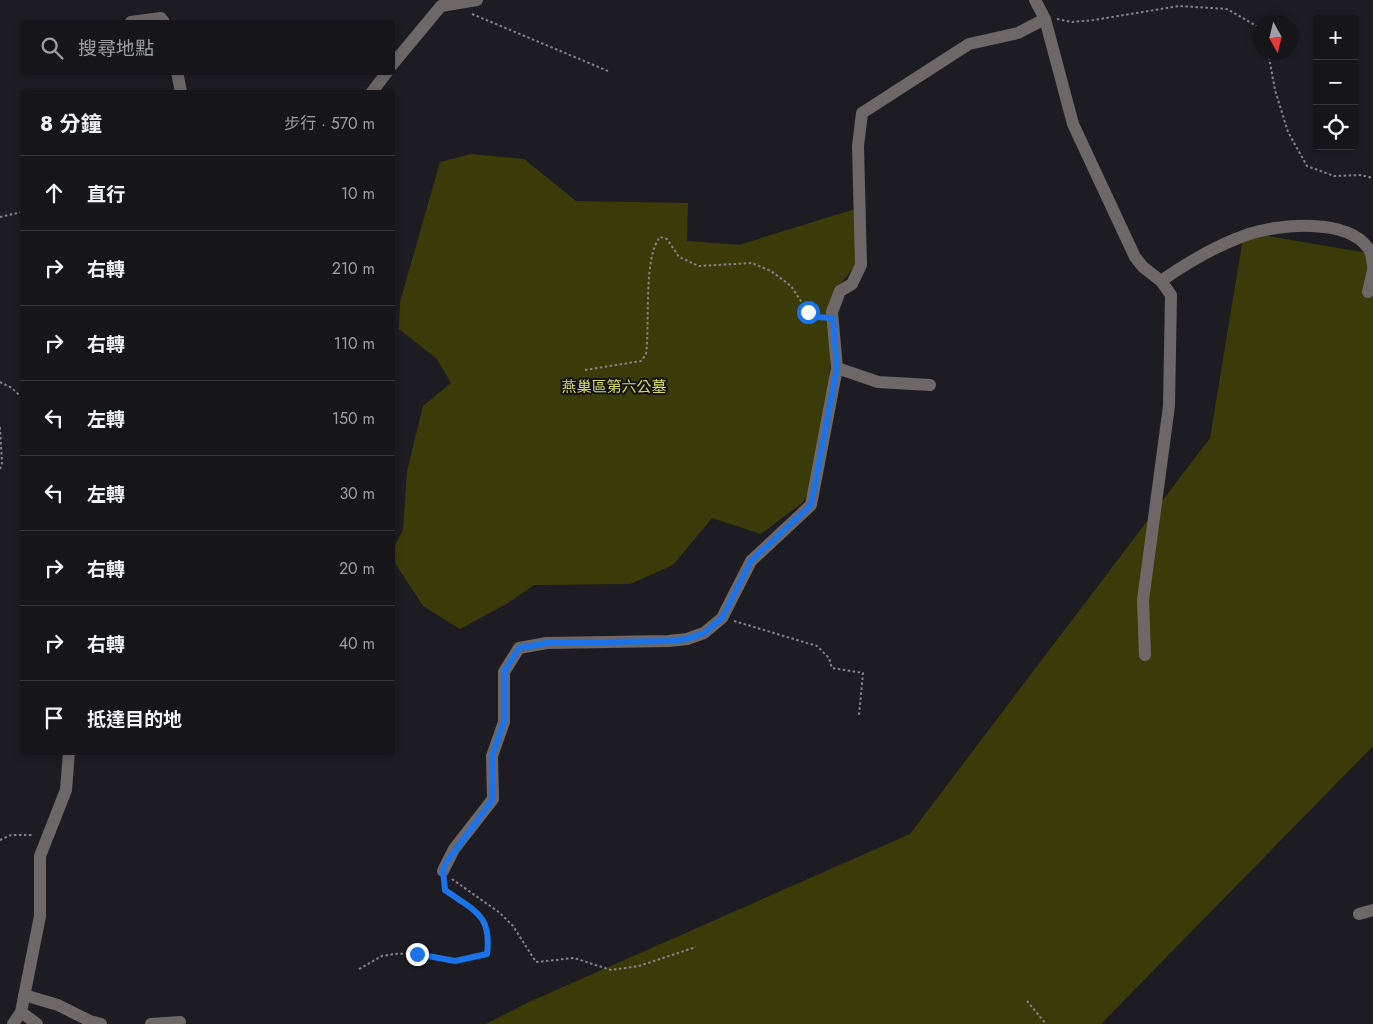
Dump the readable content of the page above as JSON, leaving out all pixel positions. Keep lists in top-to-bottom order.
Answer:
{
  "parks": ["燕巢區第六公墓"],
  "north": "bottom",
  "page": {
    "map_buttons": ["+", "−"],
    "search": "搜尋地點",
    "heading": ["8 分鐘", "步行 · 570 m"],
    "list": [
      ["直行", "10 m"],
      ["右轉", "210 m"],
      ["右轉", "110 m"],
      ["左轉", "150 m"],
      ["左轉", "30 m"],
      ["右轉", "20 m"],
      ["右轉", "40 m"],
      "抵達目的地"
    ]
  }
}
